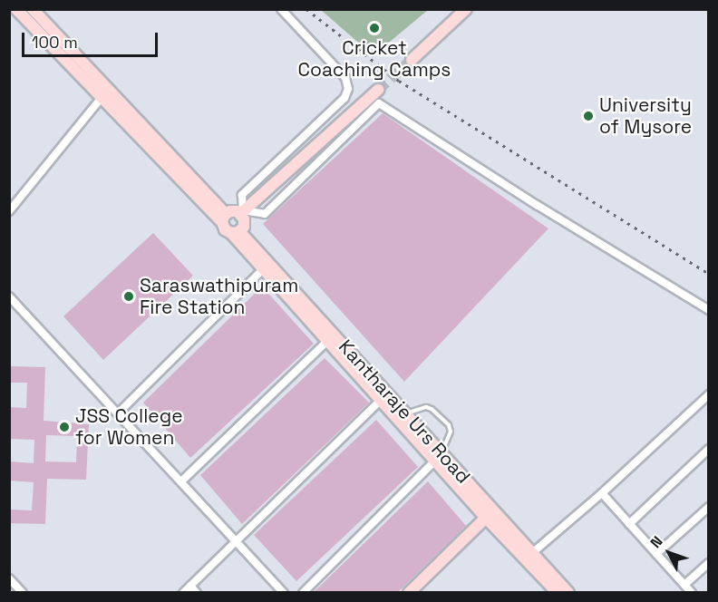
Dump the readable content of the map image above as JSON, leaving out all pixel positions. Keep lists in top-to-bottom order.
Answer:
{
  "streets": {
    "street": ["Kantharaje Urs Road"]
  },
  "places": [
    "Cricket Coaching Camps",
    "University of Mysore",
    "Saraswathipuram Fire Station",
    "JSS College for Women"
  ],
  "scale_bar": "100 m",
  "north": "top left"
}
